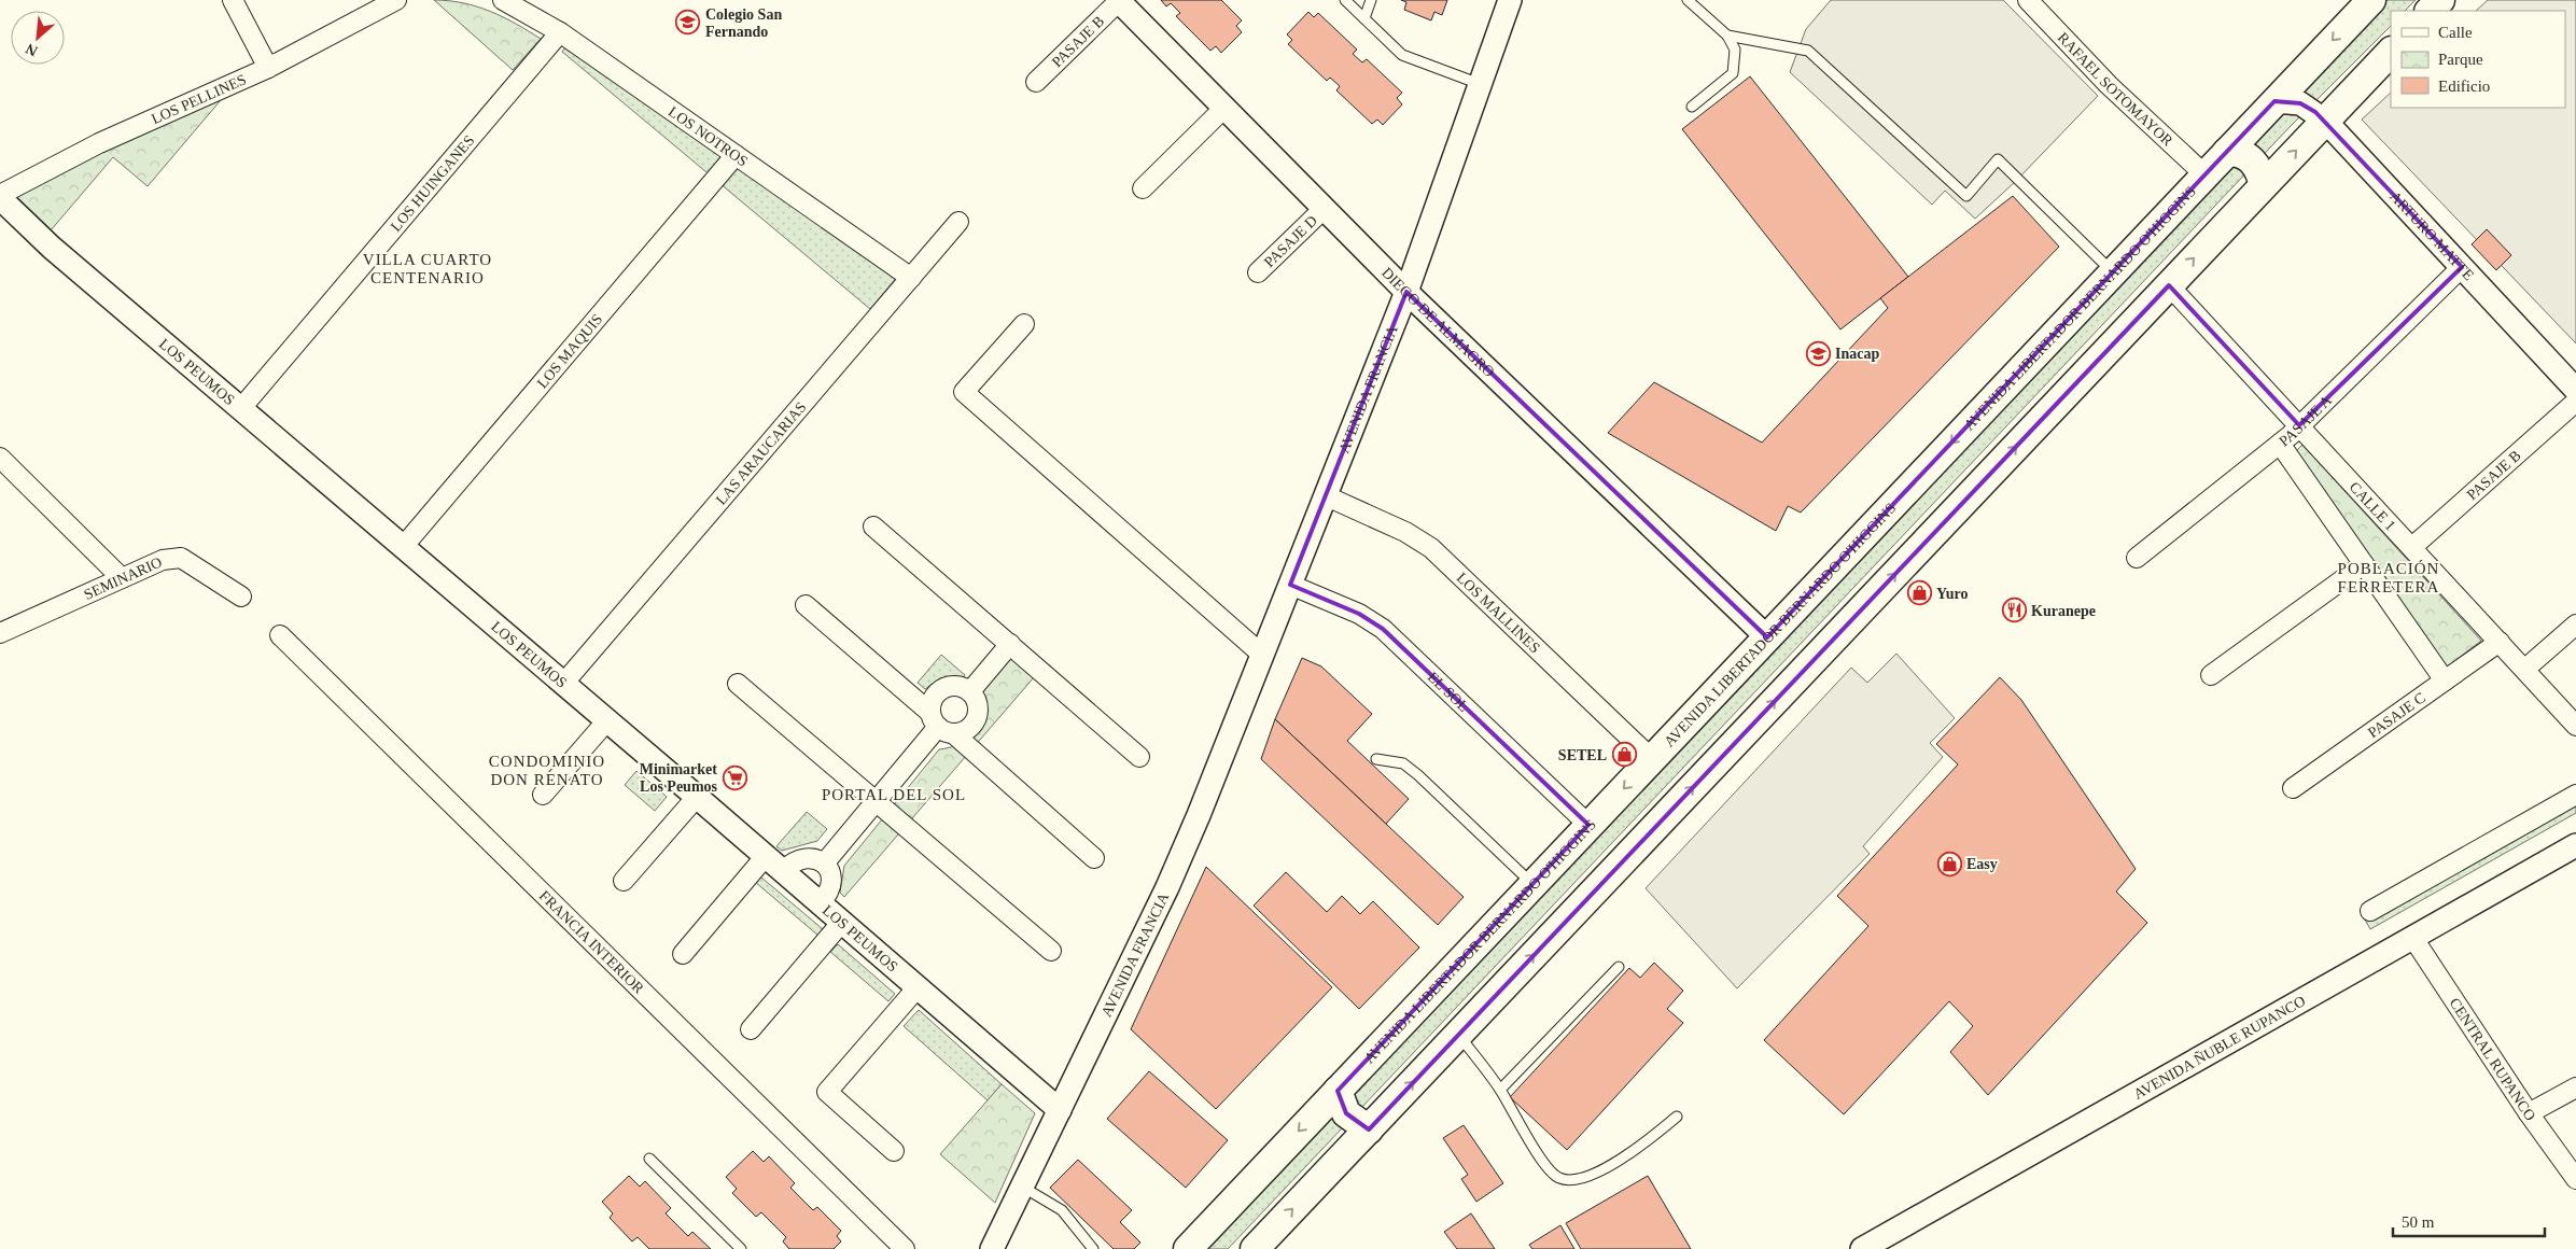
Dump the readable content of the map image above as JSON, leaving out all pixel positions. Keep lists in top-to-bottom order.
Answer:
{
  "streets": {
    "main road": ["AVENIDA LIBERTADOR BERNARDO O'HIGGINS"],
    "street": [
      "PASAJE B",
      "RAFAEL SOTOMAYOR",
      "LOS PELLINES",
      "LOS NOTROS",
      "LOS HUINGANES",
      "ARTURO MATTE",
      "PASAJE D",
      "DIEGO DE ALMAGRO",
      "LOS MAQUIS",
      "LOS PEUMOS",
      "AVENIDA FRANCIA",
      "PASAJE A",
      "LAS ARAUCARIAS",
      "CALLE 1",
      "SEMINARIO",
      "LOS MALLINES",
      "EL SOL",
      "PASAJE C",
      "FRANCIA INTERIOR",
      "AVENIDA ÑUBLE RUPANCO",
      "CENTRAL RUPANCO"
    ]
  },
  "crossings": [
    ["PASAJE B", "DIEGO DE ALMAGRO"],
    ["PASAJE B", "CALLE 1"],
    ["RAFAEL SOTOMAYOR", "AVENIDA LIBERTADOR BERNARDO O'HIGGINS"],
    ["LOS PELLINES", "LOS PEUMOS"],
    ["LOS NOTROS", "LOS HUINGANES"],
    ["LOS NOTROS", "LOS MAQUIS"],
    ["LOS NOTROS", "LAS ARAUCARIAS"],
    ["LOS HUINGANES", "LOS PEUMOS"],
    ["ARTURO MATTE", "AVENIDA LIBERTADOR BERNARDO O'HIGGINS"],
    ["ARTURO MATTE", "PASAJE A"],
    ["PASAJE D", "DIEGO DE ALMAGRO"],
    ["AVENIDA LIBERTADOR BERNARDO O'HIGGINS", "DIEGO DE ALMAGRO"],
    ["AVENIDA LIBERTADOR BERNARDO O'HIGGINS", "LOS MALLINES"],
    ["AVENIDA LIBERTADOR BERNARDO O'HIGGINS", "EL SOL"],
    ["DIEGO DE ALMAGRO", "AVENIDA FRANCIA"],
    ["LOS MAQUIS", "LOS PEUMOS"],
    ["LOS PEUMOS", "AVENIDA FRANCIA"],
    ["LOS PEUMOS", "LAS ARAUCARIAS"],
    ["AVENIDA FRANCIA", "LOS MALLINES"],
    ["AVENIDA FRANCIA", "EL SOL"],
    ["PASAJE A", "CALLE 1"],
    ["CALLE 1", "PASAJE C"],
    ["AVENIDA ÑUBLE RUPANCO", "CENTRAL RUPANCO"]
  ],
  "districts": [
    "VILLA CUARTO CENTENARIO",
    "POBLACIÓN FERRETERA",
    "CONDOMINIO DON RENATO",
    "PORTAL DEL SOL"
  ],
  "places": {
    "school or university": ["Colegio San Fernando", "Inacap"],
    "shop": ["Yuro", "SETEL", "Easy"],
    "restaurant": ["Kuranepe"],
    "supermarket": ["Minimarket Los Peumos"]
  },
  "legend": ["Calle", "Parque", "Edificio"],
  "scale_bar": "50 m",
  "north": "bottom left"
}
